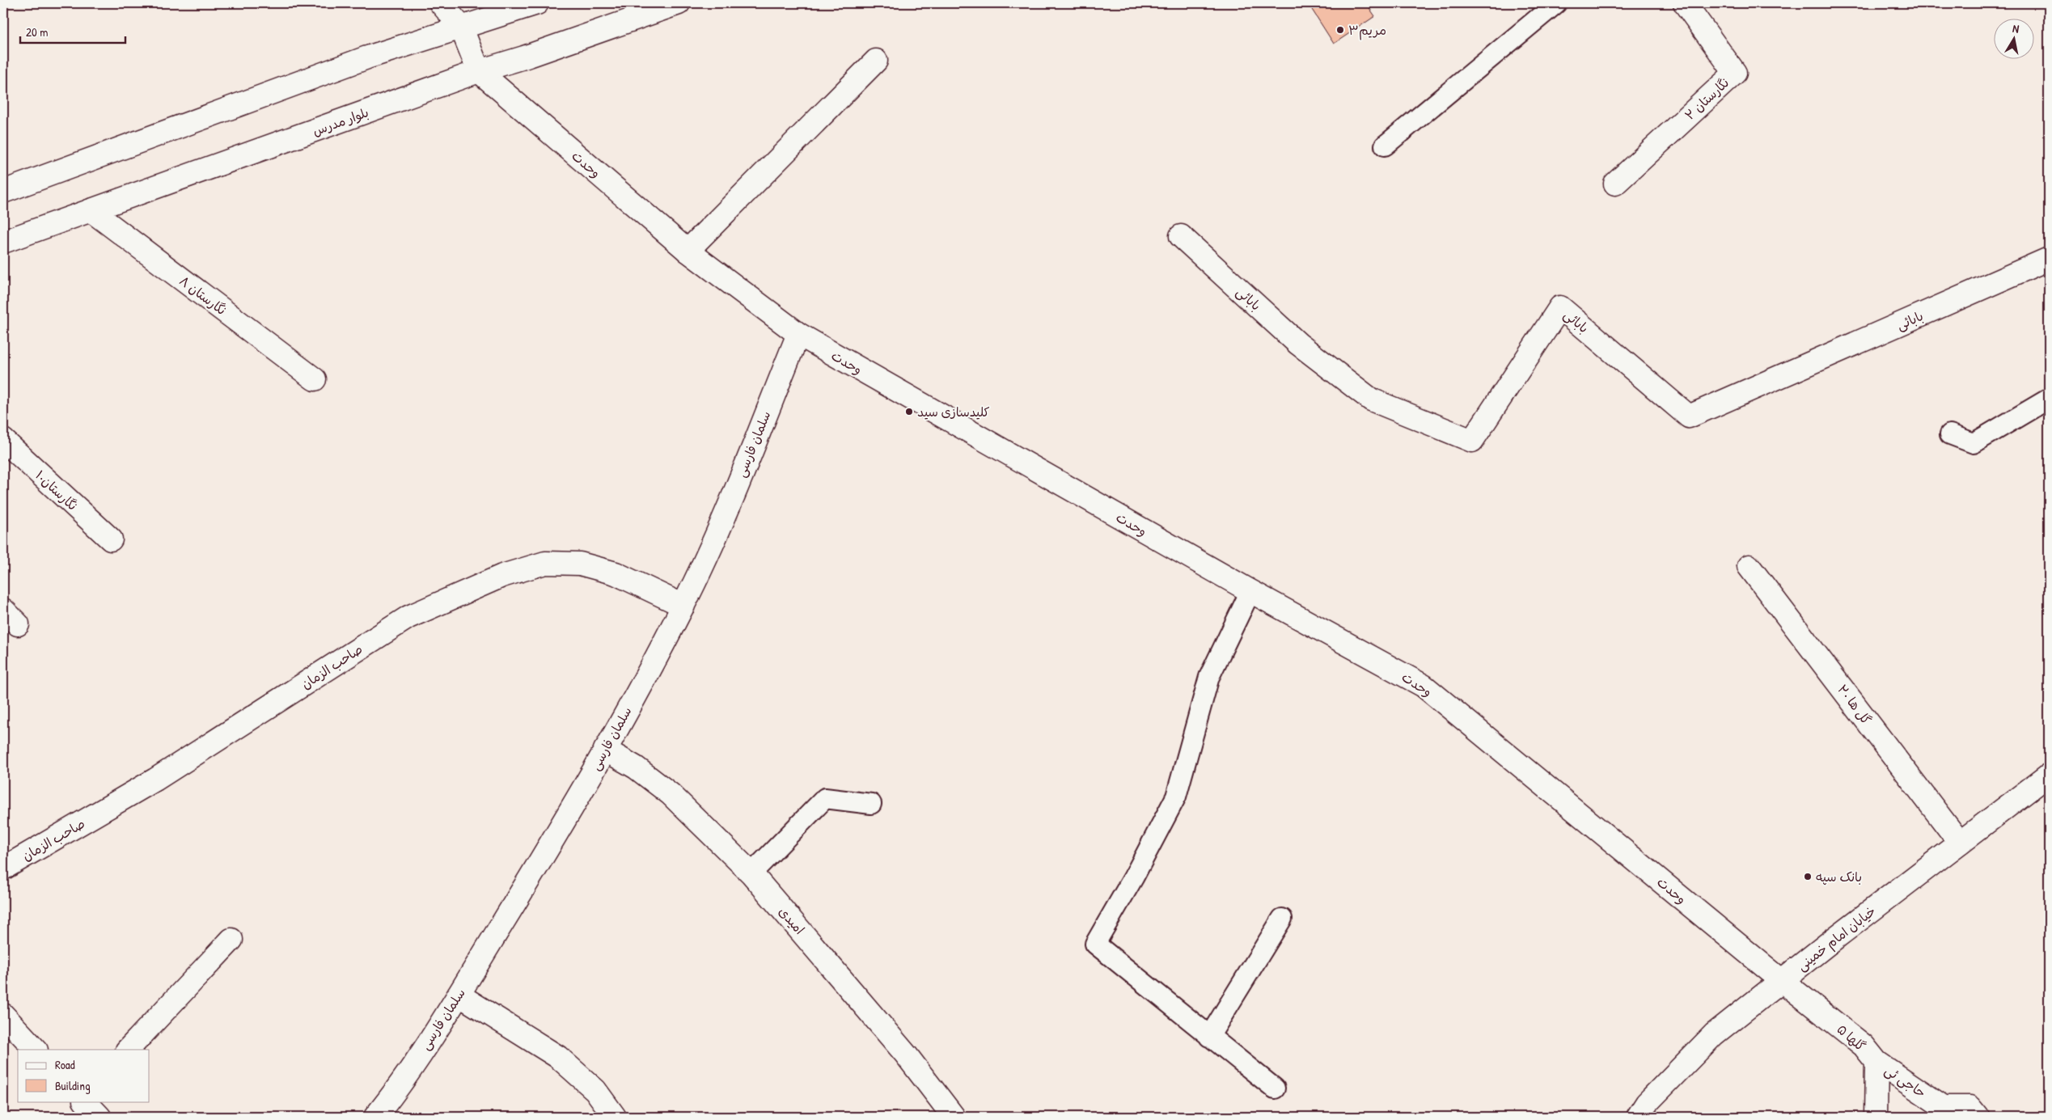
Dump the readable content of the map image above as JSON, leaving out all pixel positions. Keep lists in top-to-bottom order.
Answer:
{
  "streets": {
    "street": [
      "نگارستان ۲",
      "بلوار مدرس",
      "وحدت",
      "نگارستان ۸",
      "بابائی",
      "سلمان فارسی",
      "نگارستان۱۰",
      "صاحب الزمان",
      "گل ها ۲۰",
      "امیدی",
      "خیابان امام خمینی",
      "گلها ۵",
      "حاجی ئی"
    ]
  },
  "crossings": [
    ["بلوار مدرس", "وحدت"],
    ["بلوار مدرس", "نگارستان ۸"],
    ["وحدت", "سلمان فارسی"],
    ["وحدت", "خیابان امام خمینی"],
    ["وحدت", "گلها ۵"],
    ["سلمان فارسی", "صاحب الزمان"],
    ["سلمان فارسی", "امیدی"],
    ["گل ها ۲۰", "خیابان امام خمینی"],
    ["خیابان امام خمینی", "گلها ۵"],
    ["گلها ۵", "حاجی ئی"]
  ],
  "places": ["مریم۳", "کلیدسازی سید", "بانک سپه"],
  "legend": ["Road", "Building"],
  "scale_bar": "20 m",
  "north": "top"
}
